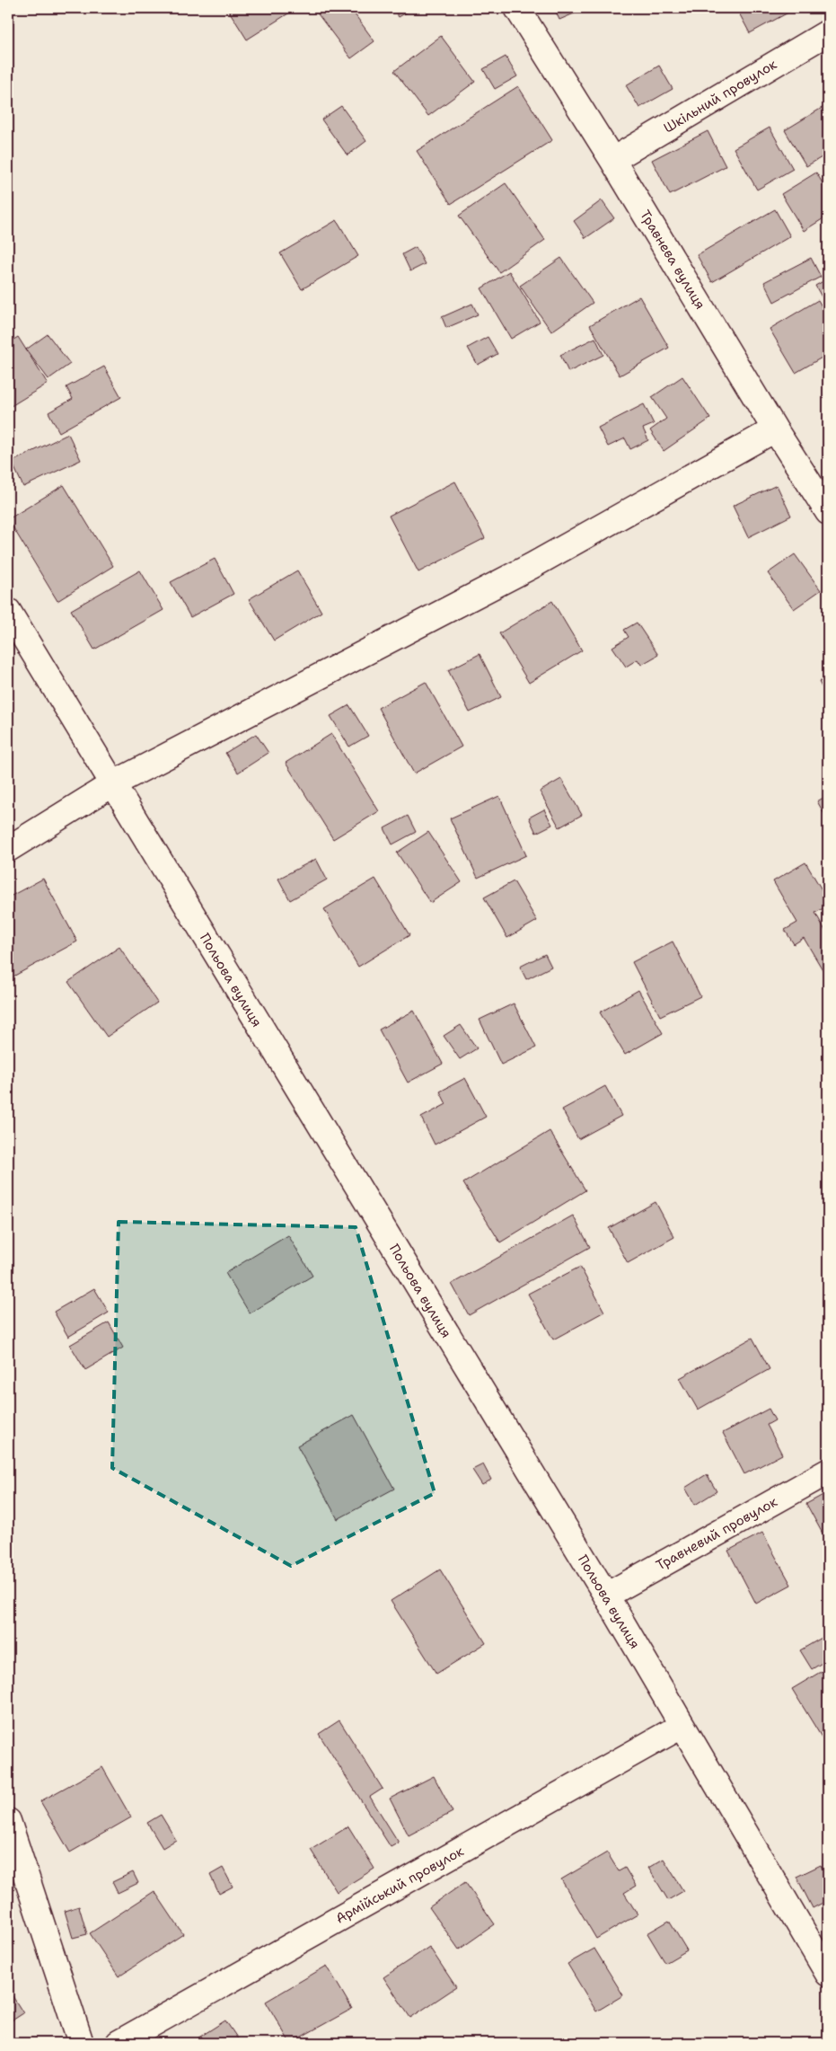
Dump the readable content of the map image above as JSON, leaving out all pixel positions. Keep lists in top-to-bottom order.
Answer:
{
  "streets": {
    "street": [
      "Шкільний провулок",
      "Травнева вулиця",
      "Польова вулиця",
      "Травневий провулок",
      "Армійський провулок"
    ]
  },
  "crossings": [
    ["Шкільний провулок", "Травнева вулиця"],
    ["Польова вулиця", "Травневий провулок"],
    ["Польова вулиця", "Армійський провулок"]
  ]
}
